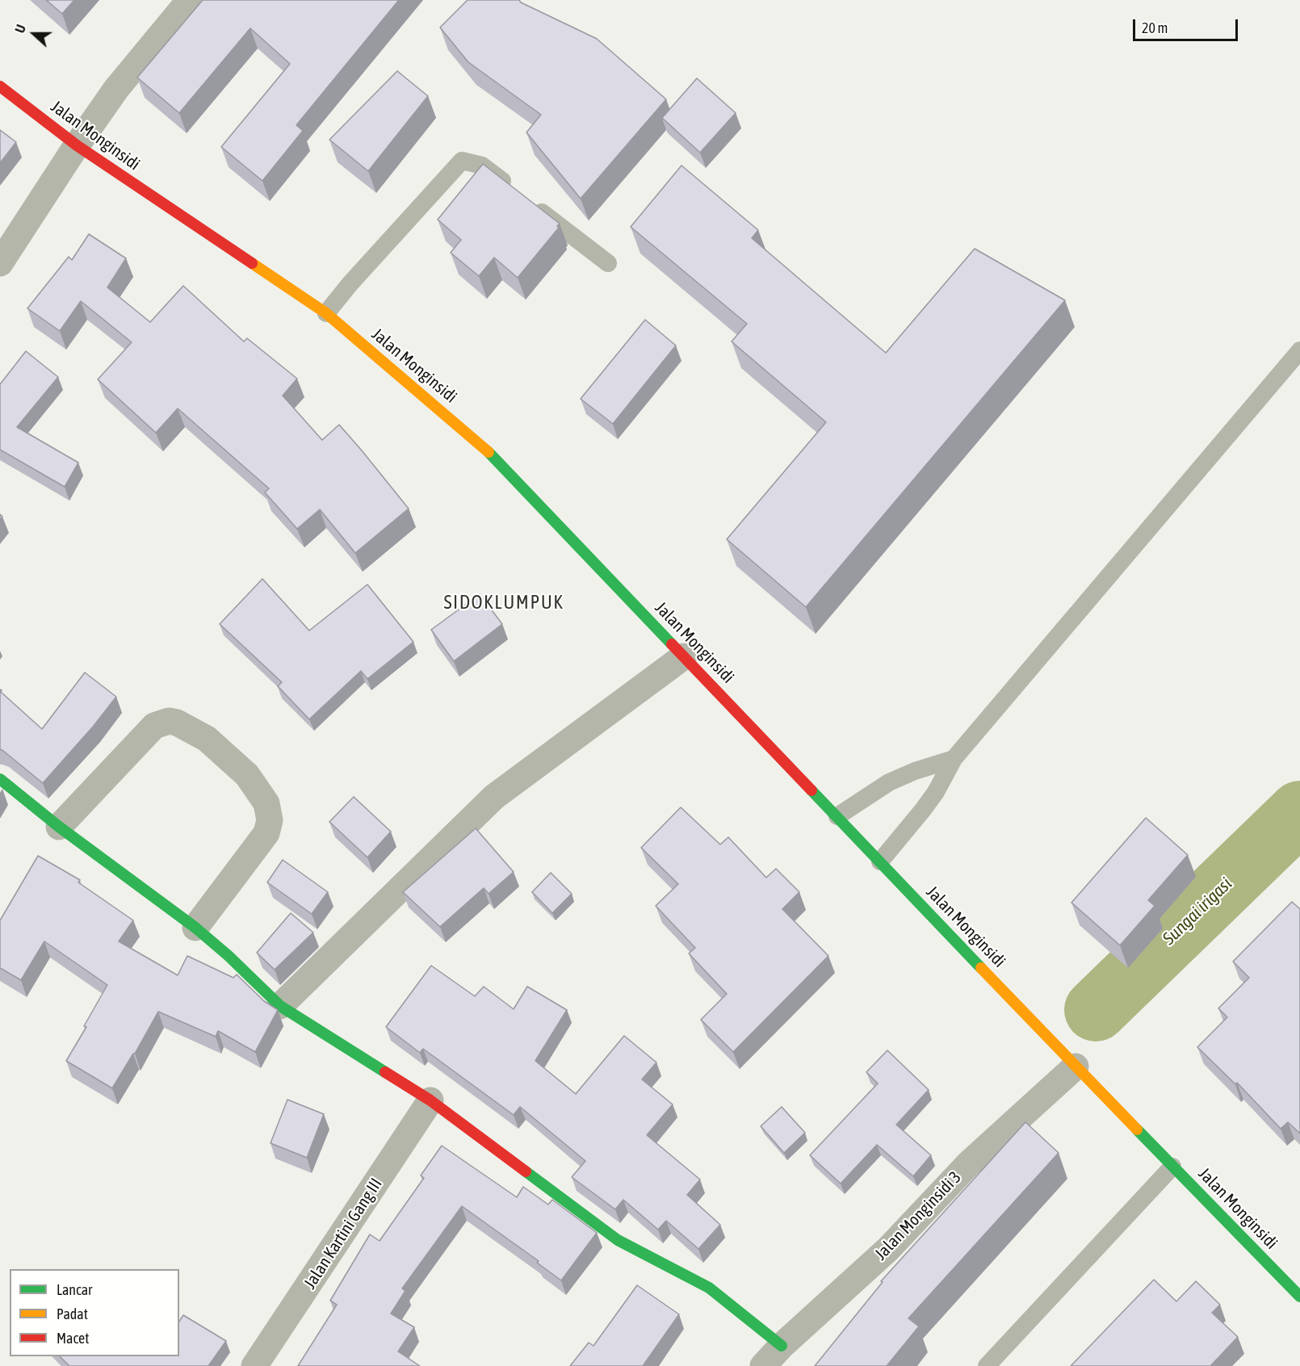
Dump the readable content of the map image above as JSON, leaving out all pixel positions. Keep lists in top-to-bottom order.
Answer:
{
  "streets": {
    "main road": ["Jalan Monginsidi"],
    "street": ["Jalan Monginsidi 3", "Jalan Kartini Gang III"]
  },
  "crossings": [
    ["Jalan Monginsidi", "Jalan Monginsidi 3"]
  ],
  "districts": ["SIDOKLUMPUK"],
  "water": ["Sungai irigasi"],
  "legend": ["Lancar", "Padat", "Macet"],
  "scale_bar": "20 m",
  "north": "left"
}
